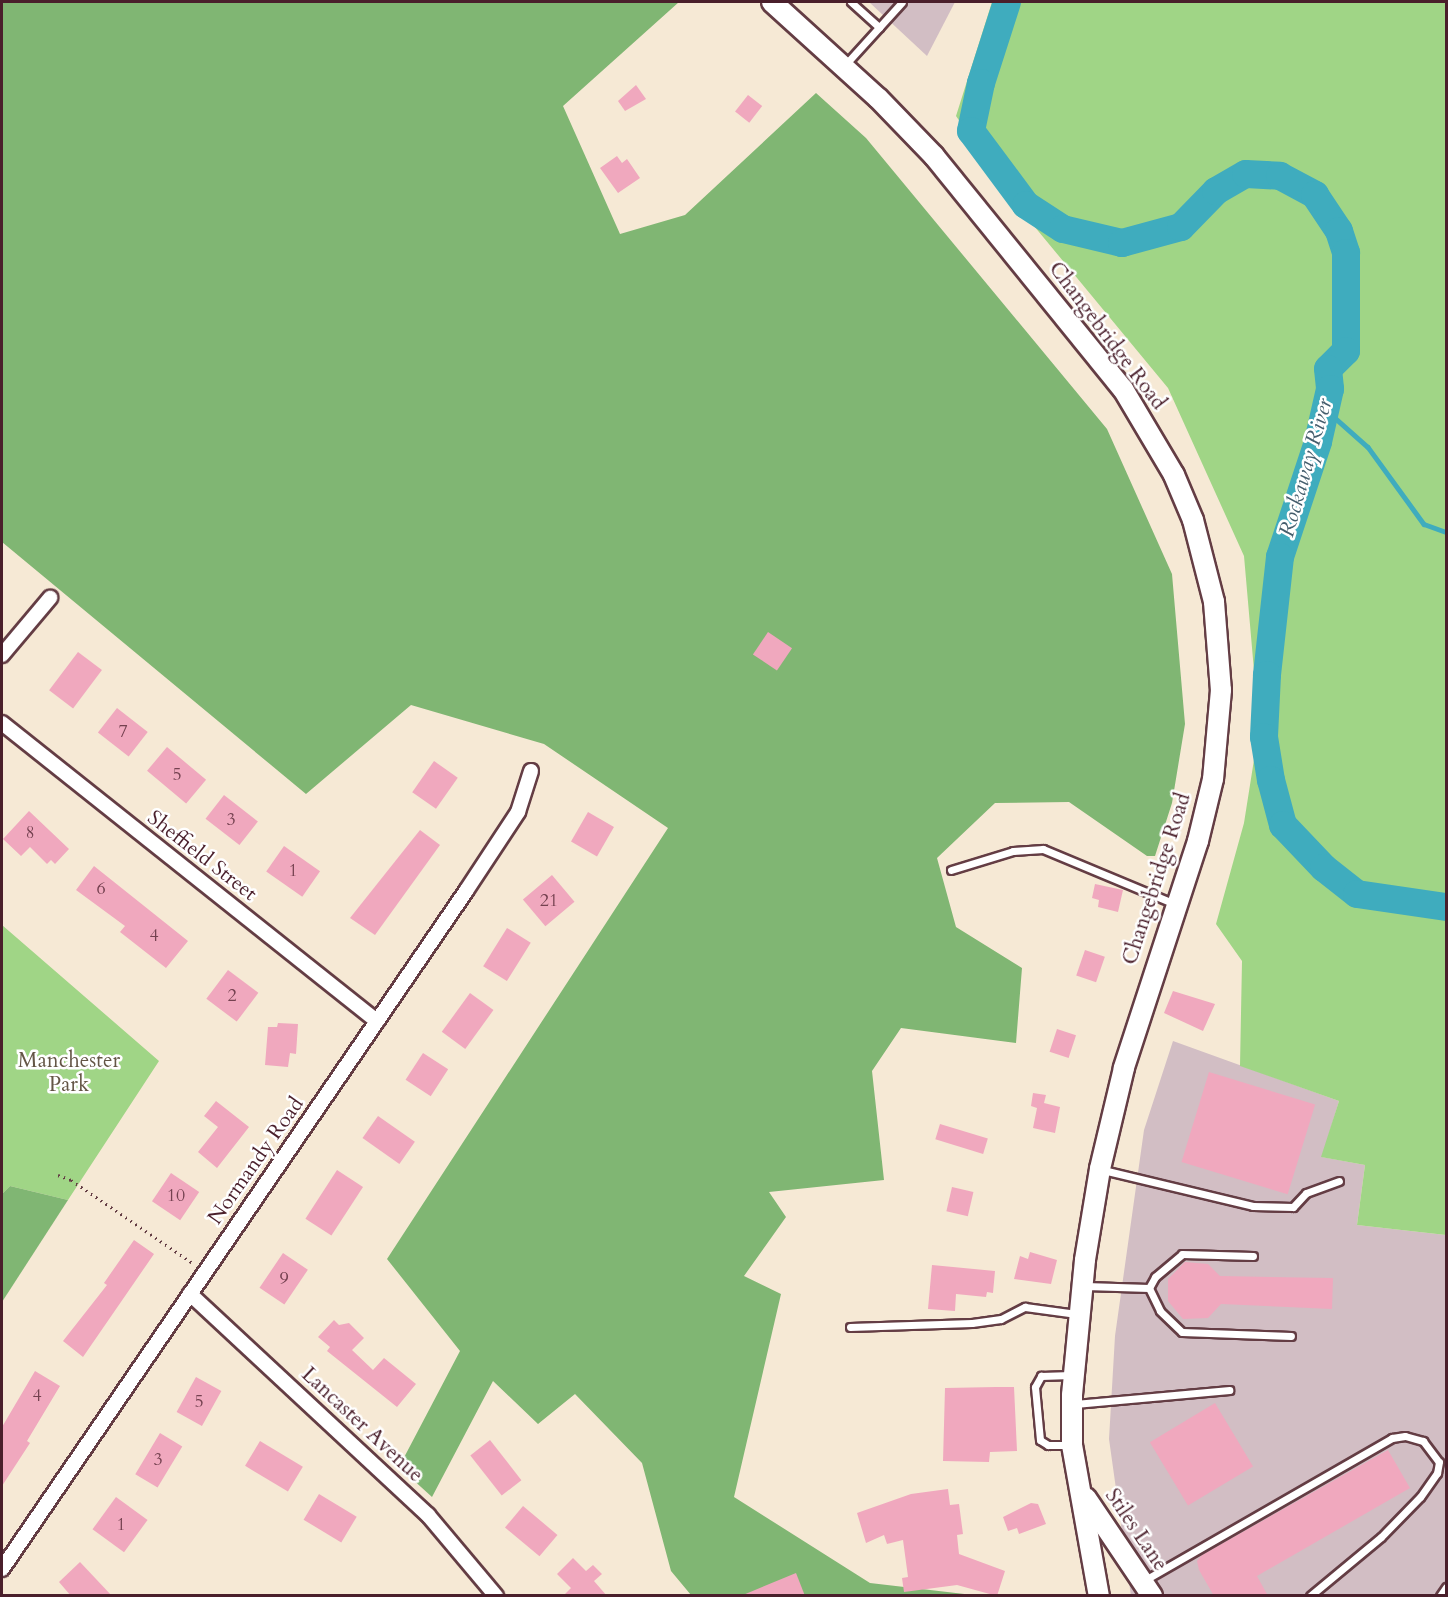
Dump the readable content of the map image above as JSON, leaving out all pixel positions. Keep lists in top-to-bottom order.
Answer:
{
  "streets": {
    "main road": ["Changebridge Road", "Stiles Lane"],
    "street": ["Sheffield Street", "Normandy Road", "Lancaster Avenue"]
  },
  "crossings": [
    ["Changebridge Road", "Stiles Lane"],
    ["Sheffield Street", "Normandy Road"],
    ["Normandy Road", "Lancaster Avenue"]
  ],
  "water": ["Rockaway River"],
  "parks": ["Manchester Park"],
  "house_numbers": [
    "7",
    "5",
    "3",
    "8",
    "1",
    "6",
    "21",
    "4",
    "2",
    "10",
    "9",
    "4",
    "5",
    "3",
    "1"
  ]
}
